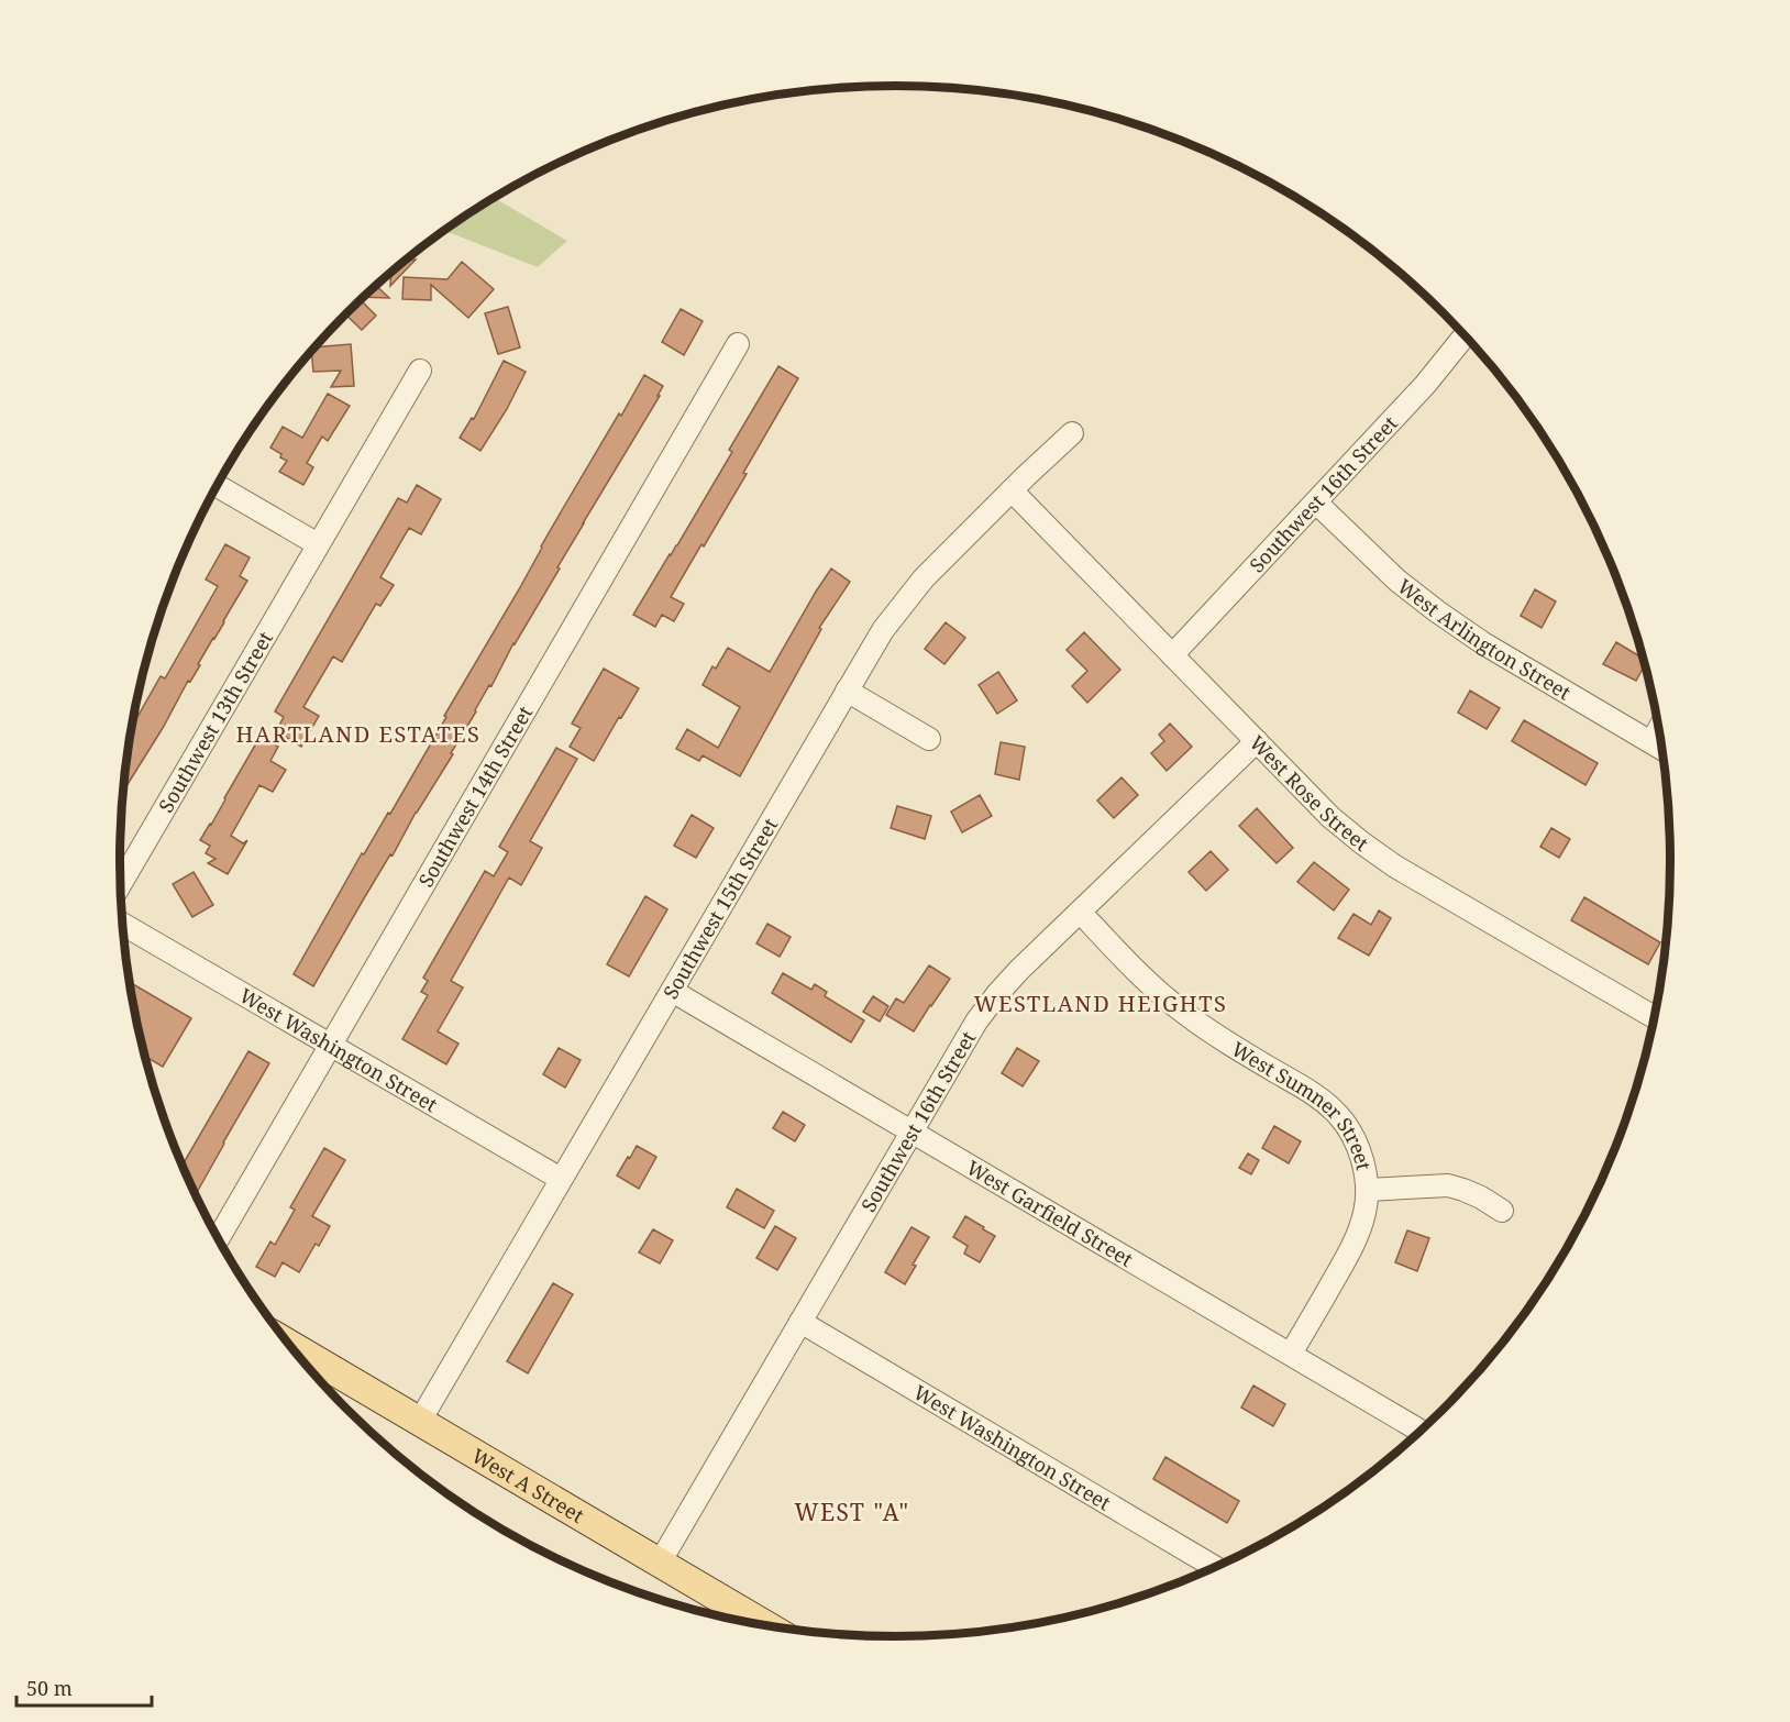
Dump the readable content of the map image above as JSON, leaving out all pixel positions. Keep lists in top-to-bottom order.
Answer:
{
  "streets": {
    "main road": ["West A Street"],
    "street": [
      "Southwest 16th Street",
      "West Arlington Street",
      "Southwest 13th Street",
      "West Rose Street",
      "Southwest 14th Street",
      "Southwest 15th Street",
      "West Washington Street",
      "West Sumner Street",
      "West Garfield Street"
    ]
  },
  "crossings": [
    ["Southwest 16th Street", "West Arlington Street"],
    ["Southwest 16th Street", "West Rose Street"],
    ["Southwest 16th Street", "West Washington Street"],
    ["Southwest 16th Street", "West Sumner Street"],
    ["Southwest 16th Street", "West Garfield Street"],
    ["Southwest 16th Street", "West A Street"],
    ["West Rose Street", "Southwest 15th Street"],
    ["Southwest 14th Street", "West Washington Street"],
    ["Southwest 15th Street", "West Washington Street"],
    ["Southwest 15th Street", "West Garfield Street"],
    ["Southwest 15th Street", "West A Street"],
    ["West Sumner Street", "West Garfield Street"]
  ],
  "districts": ["HARTLAND ESTATES", "WESTLAND HEIGHTS", "WEST \"A\""],
  "scale_bar": "50 m"
}
